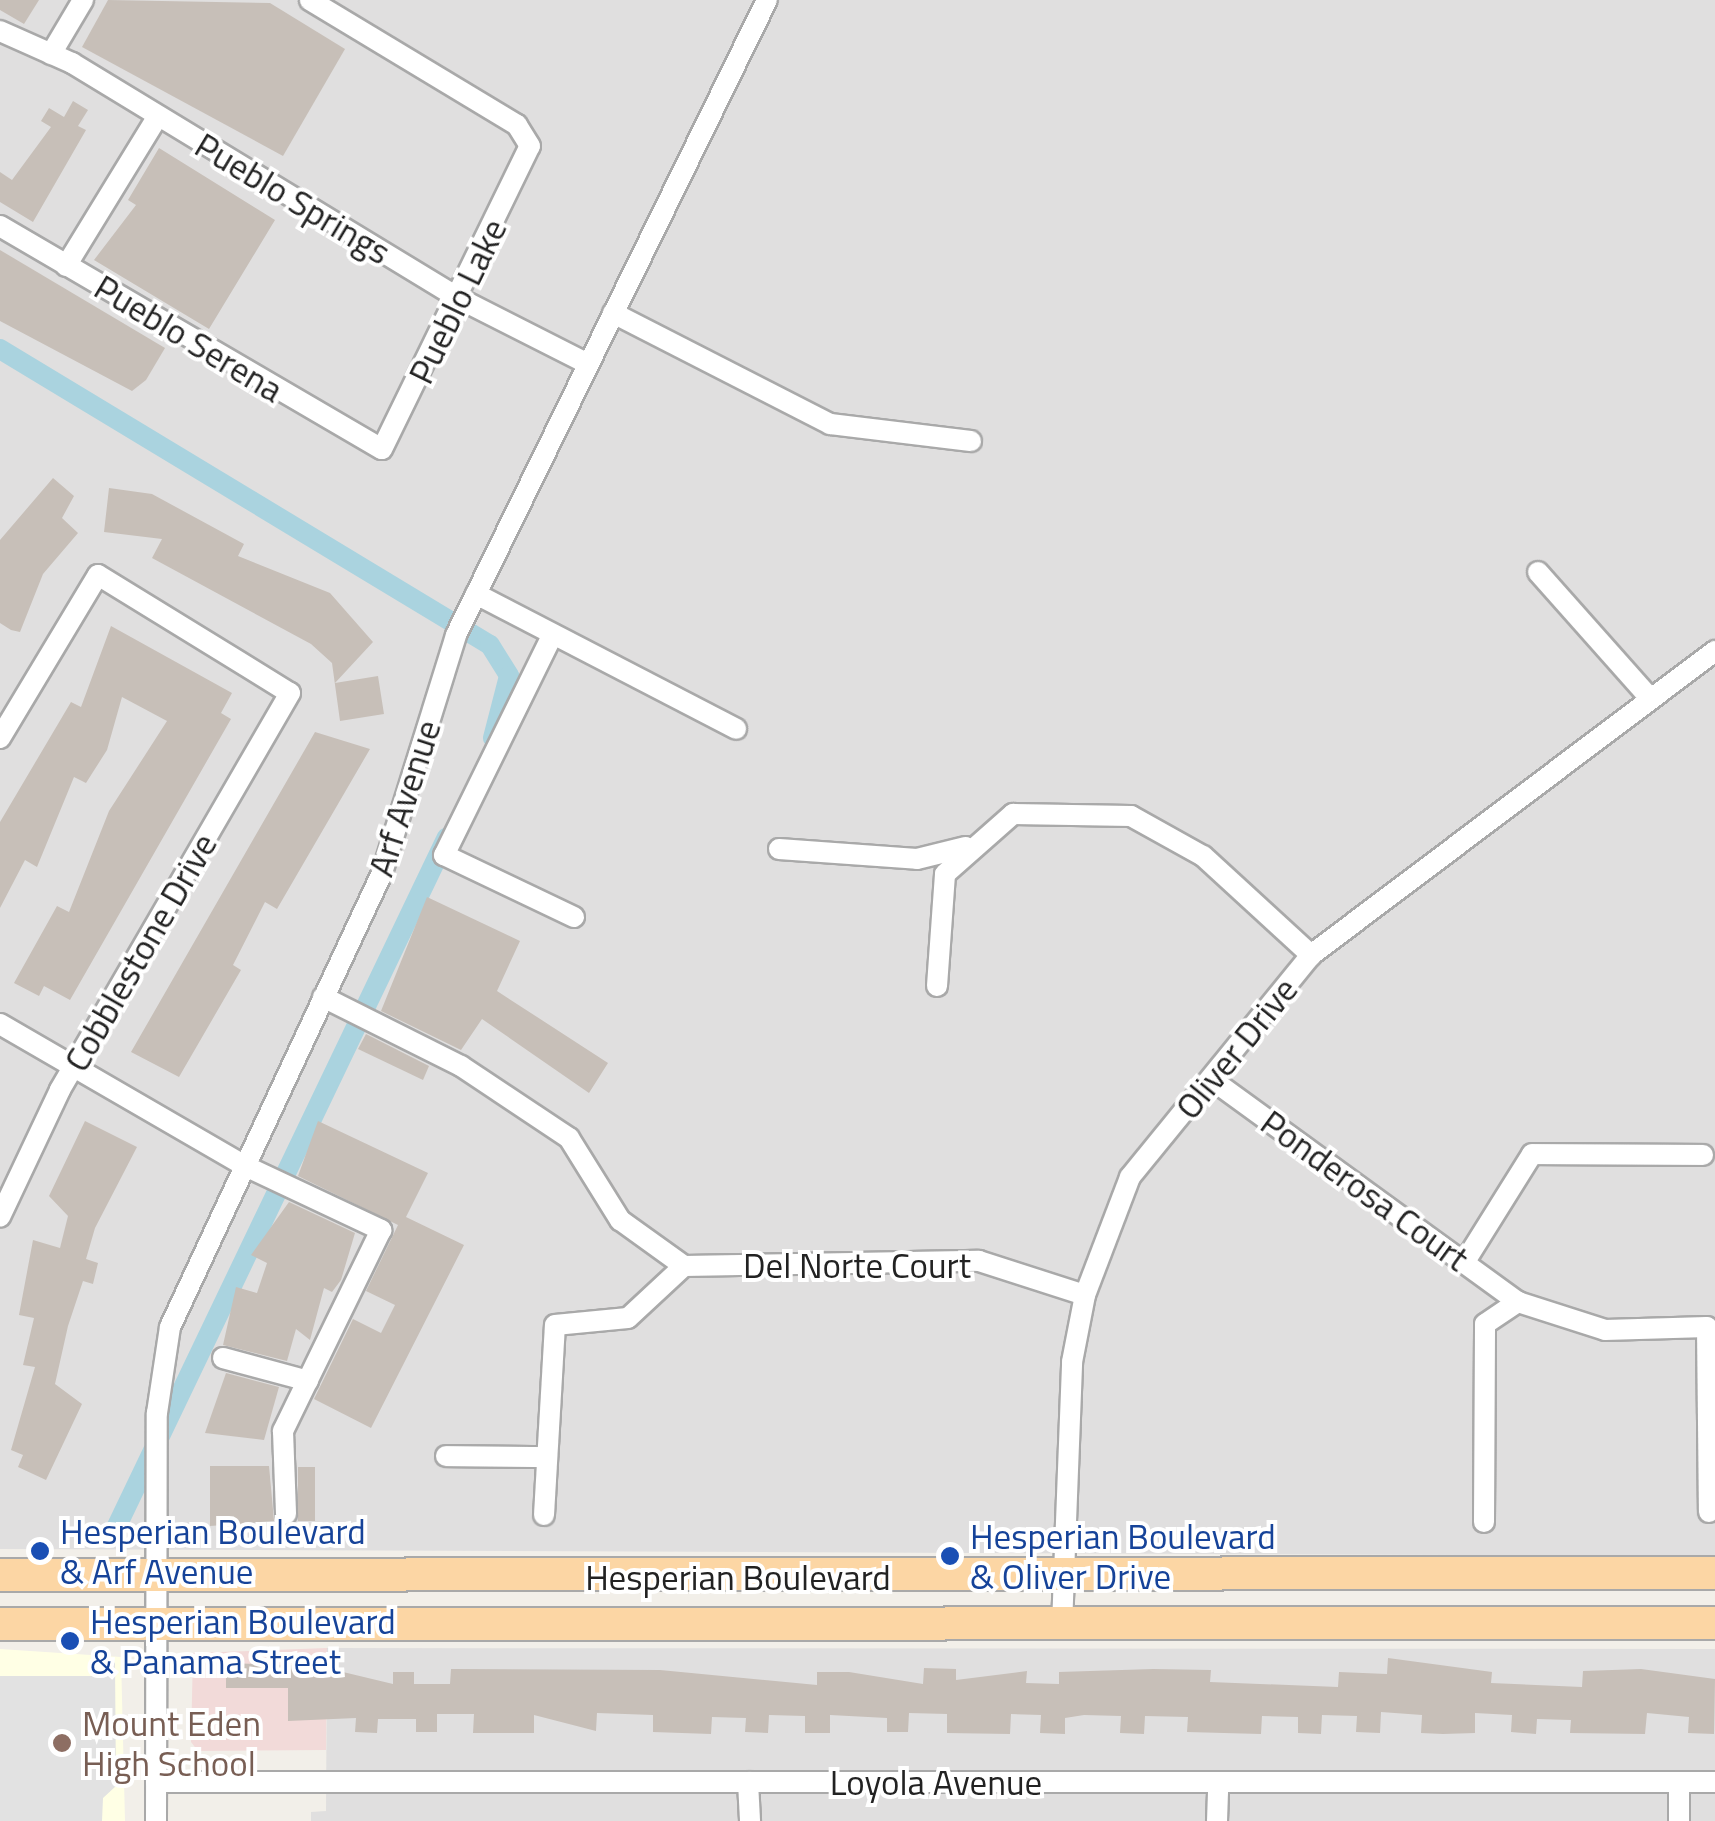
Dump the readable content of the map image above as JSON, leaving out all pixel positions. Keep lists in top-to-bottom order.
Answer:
{
  "streets": {
    "main road": ["Hesperian Boulevard"],
    "street": [
      "Pueblo Springs",
      "Pueblo Lake",
      "Pueblo Serena",
      "Arf Avenue",
      "Cobblestone Drive",
      "Oliver Drive",
      "Ponderosa Court",
      "Del Norte Court",
      "Loyola Avenue"
    ]
  },
  "crossings": [
    ["Pueblo Springs", "Pueblo Lake"],
    ["Pueblo Springs", "Arf Avenue"],
    ["Pueblo Lake", "Pueblo Serena"],
    ["Arf Avenue", "Hesperian Boulevard"],
    ["Arf Avenue", "Loyola Avenue"],
    ["Oliver Drive", "Ponderosa Court"],
    ["Oliver Drive", "Del Norte Court"],
    ["Oliver Drive", "Hesperian Boulevard"]
  ],
  "places": [
    "Hesperian Boulevard & Arf Avenue",
    "Hesperian Boulevard & Oliver Drive",
    "Hesperian Boulevard & Panama Street",
    "Mount Eden High School"
  ]
}
